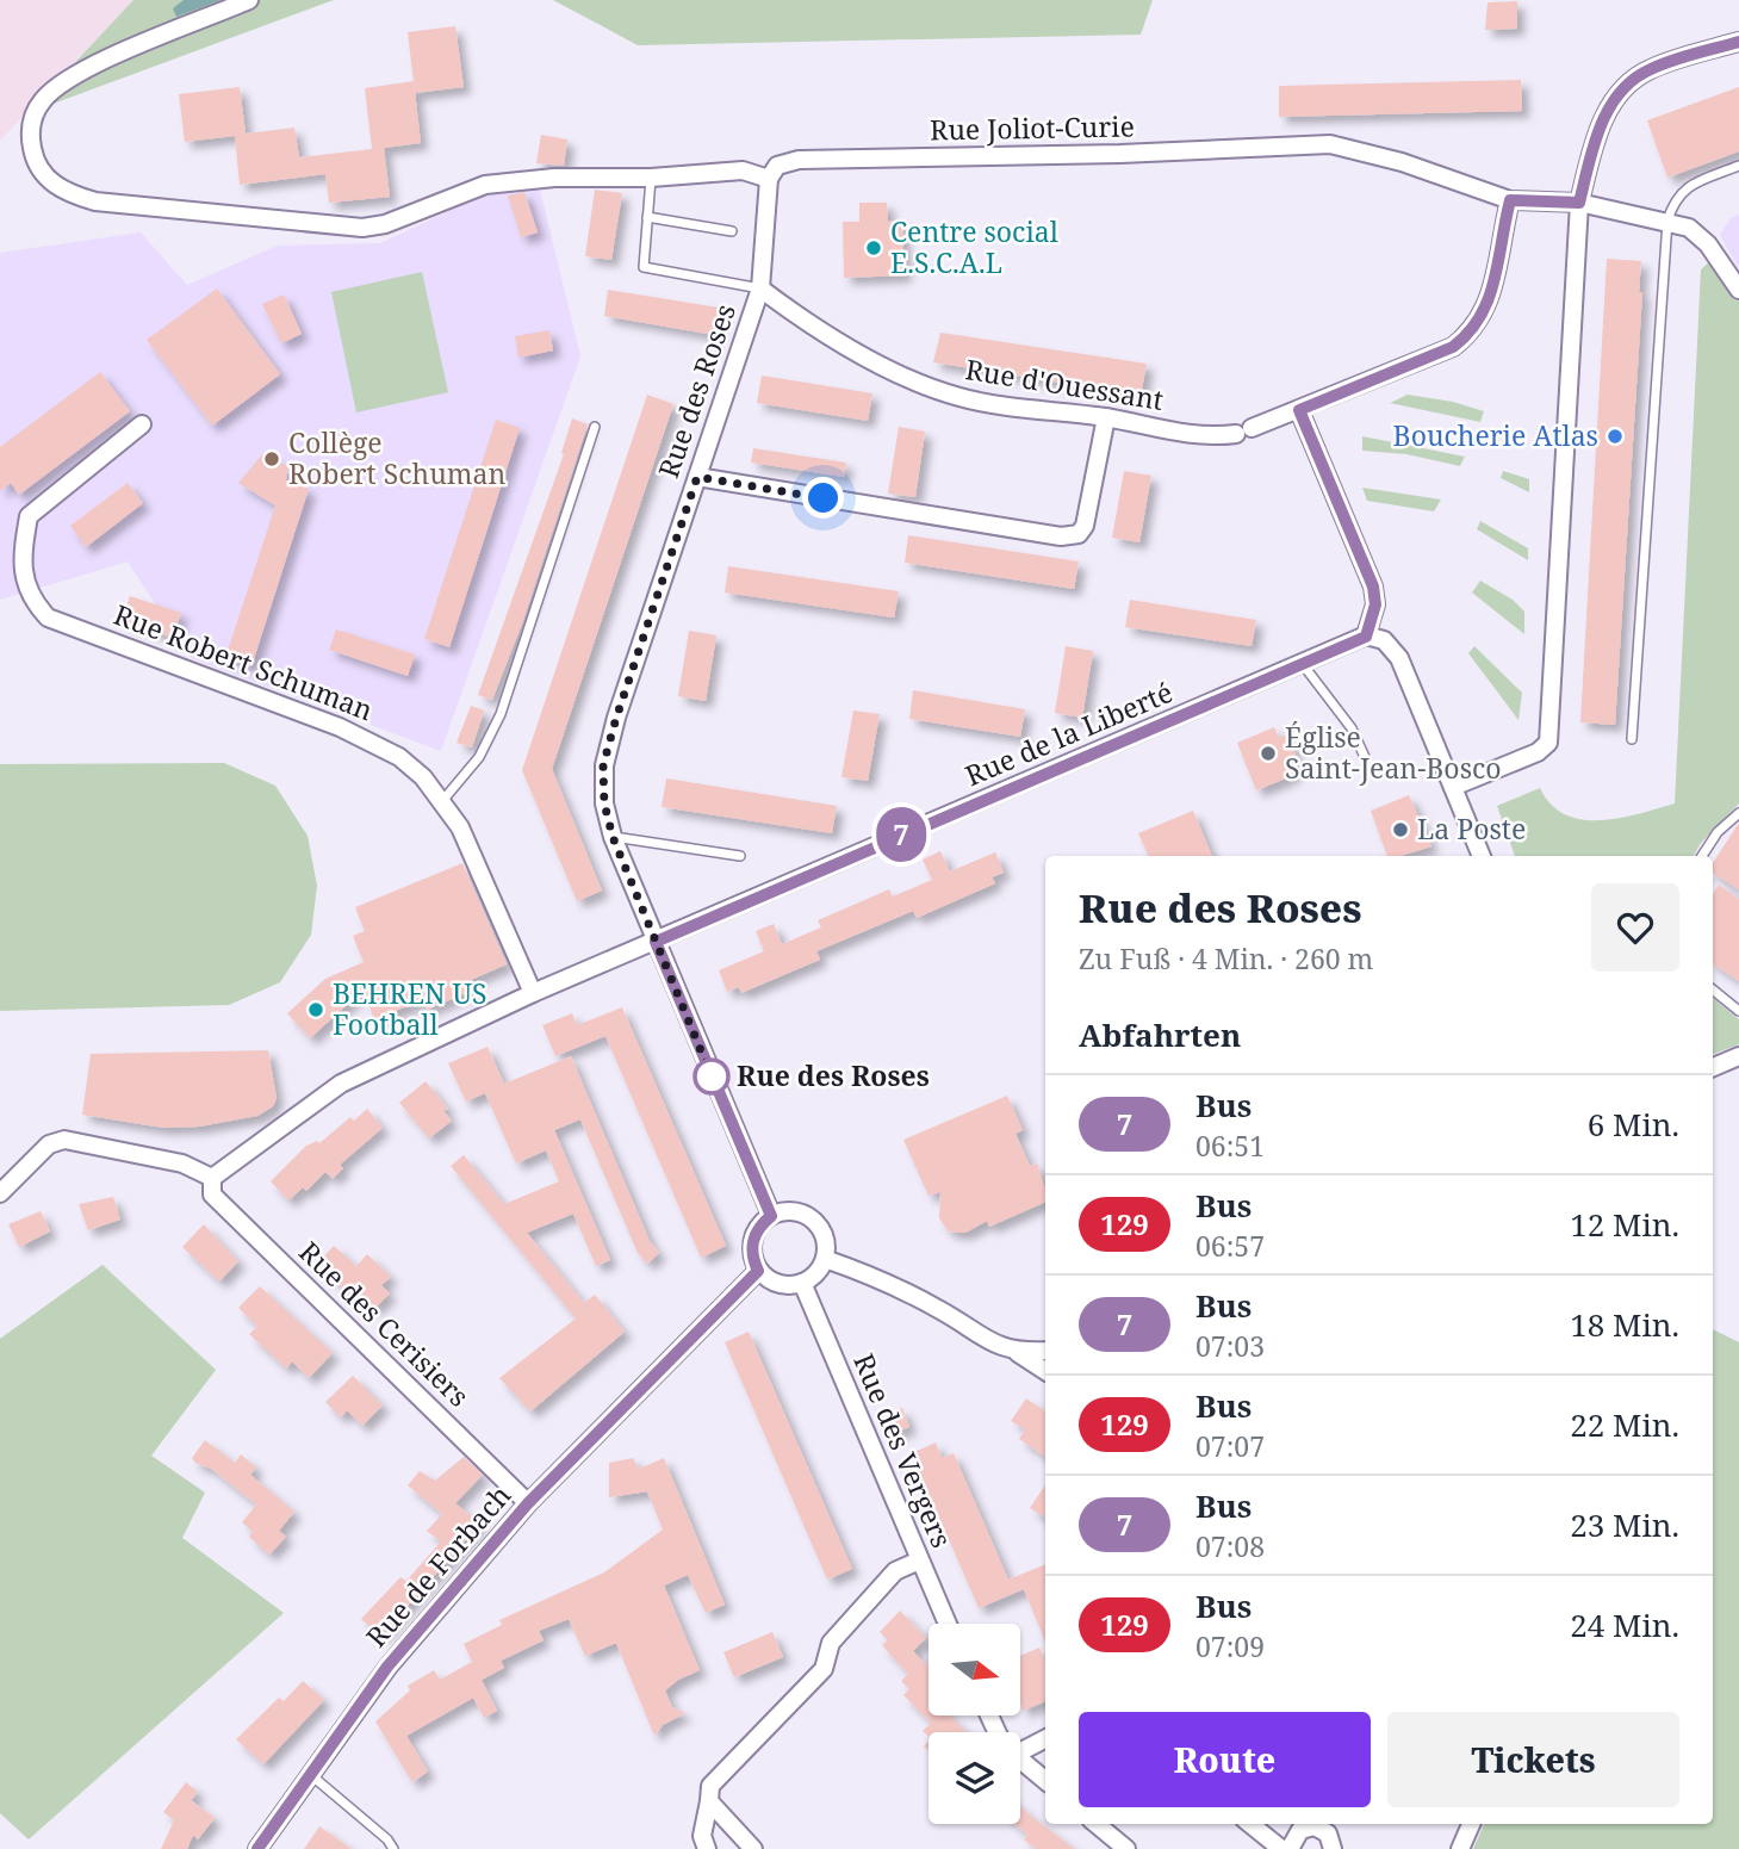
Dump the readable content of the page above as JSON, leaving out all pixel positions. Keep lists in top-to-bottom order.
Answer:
{
  "streets": {
    "street": [
      "Rue Joliot-Curie",
      "Rue d'Ouessant",
      "Rue des Roses",
      "Rue Robert Schuman",
      "Rue de la Liberté",
      "Rue des Cerisiers",
      "Rue des Vergers",
      "Rue de Forbach"
    ]
  },
  "crossings": [
    ["Rue Joliot-Curie", "Rue d'Ouessant"],
    ["Rue Joliot-Curie", "Rue des Roses"],
    ["Rue d'Ouessant", "Rue des Roses"],
    ["Rue des Roses", "Rue de la Liberté"],
    ["Rue des Roses", "Rue des Vergers"],
    ["Rue des Roses", "Rue de Forbach"],
    ["Rue Robert Schuman", "Rue de la Liberté"],
    ["Rue de la Liberté", "Rue des Cerisiers"],
    ["Rue des Cerisiers", "Rue de Forbach"],
    ["Rue des Vergers", "Rue de Forbach"]
  ],
  "places": [
    "Centre social E.S.C.A.L",
    "Boucherie Atlas",
    "Collège Robert Schuman",
    "Église Saint-Jean-Bosco",
    "La Poste",
    "BEHREN US Football",
    "Rue des Roses"
  ],
  "lines": ["bus line 7"],
  "north": "right",
  "page": {
    "on_map": "7",
    "heading": [
      ["Rue des Roses", "Zu Fuß · 4 Min. · 260 m"],
      "Abfahrten"
    ],
    "list": [
      {
        "mark": "7",
        "name": "Bus",
        "note": "06:51",
        "value": "6 Min."
      },
      {
        "mark": "129",
        "name": "Bus",
        "note": "06:57",
        "value": "12 Min."
      },
      {
        "mark": "7",
        "name": "Bus",
        "note": "07:03",
        "value": "18 Min."
      },
      {
        "mark": "129",
        "name": "Bus",
        "note": "07:07",
        "value": "22 Min."
      },
      {
        "mark": "7",
        "name": "Bus",
        "note": "07:08",
        "value": "23 Min."
      },
      {
        "mark": "129",
        "name": "Bus",
        "note": "07:09",
        "value": "24 Min."
      }
    ],
    "buttons": ["Route", "Tickets"]
  }
}
